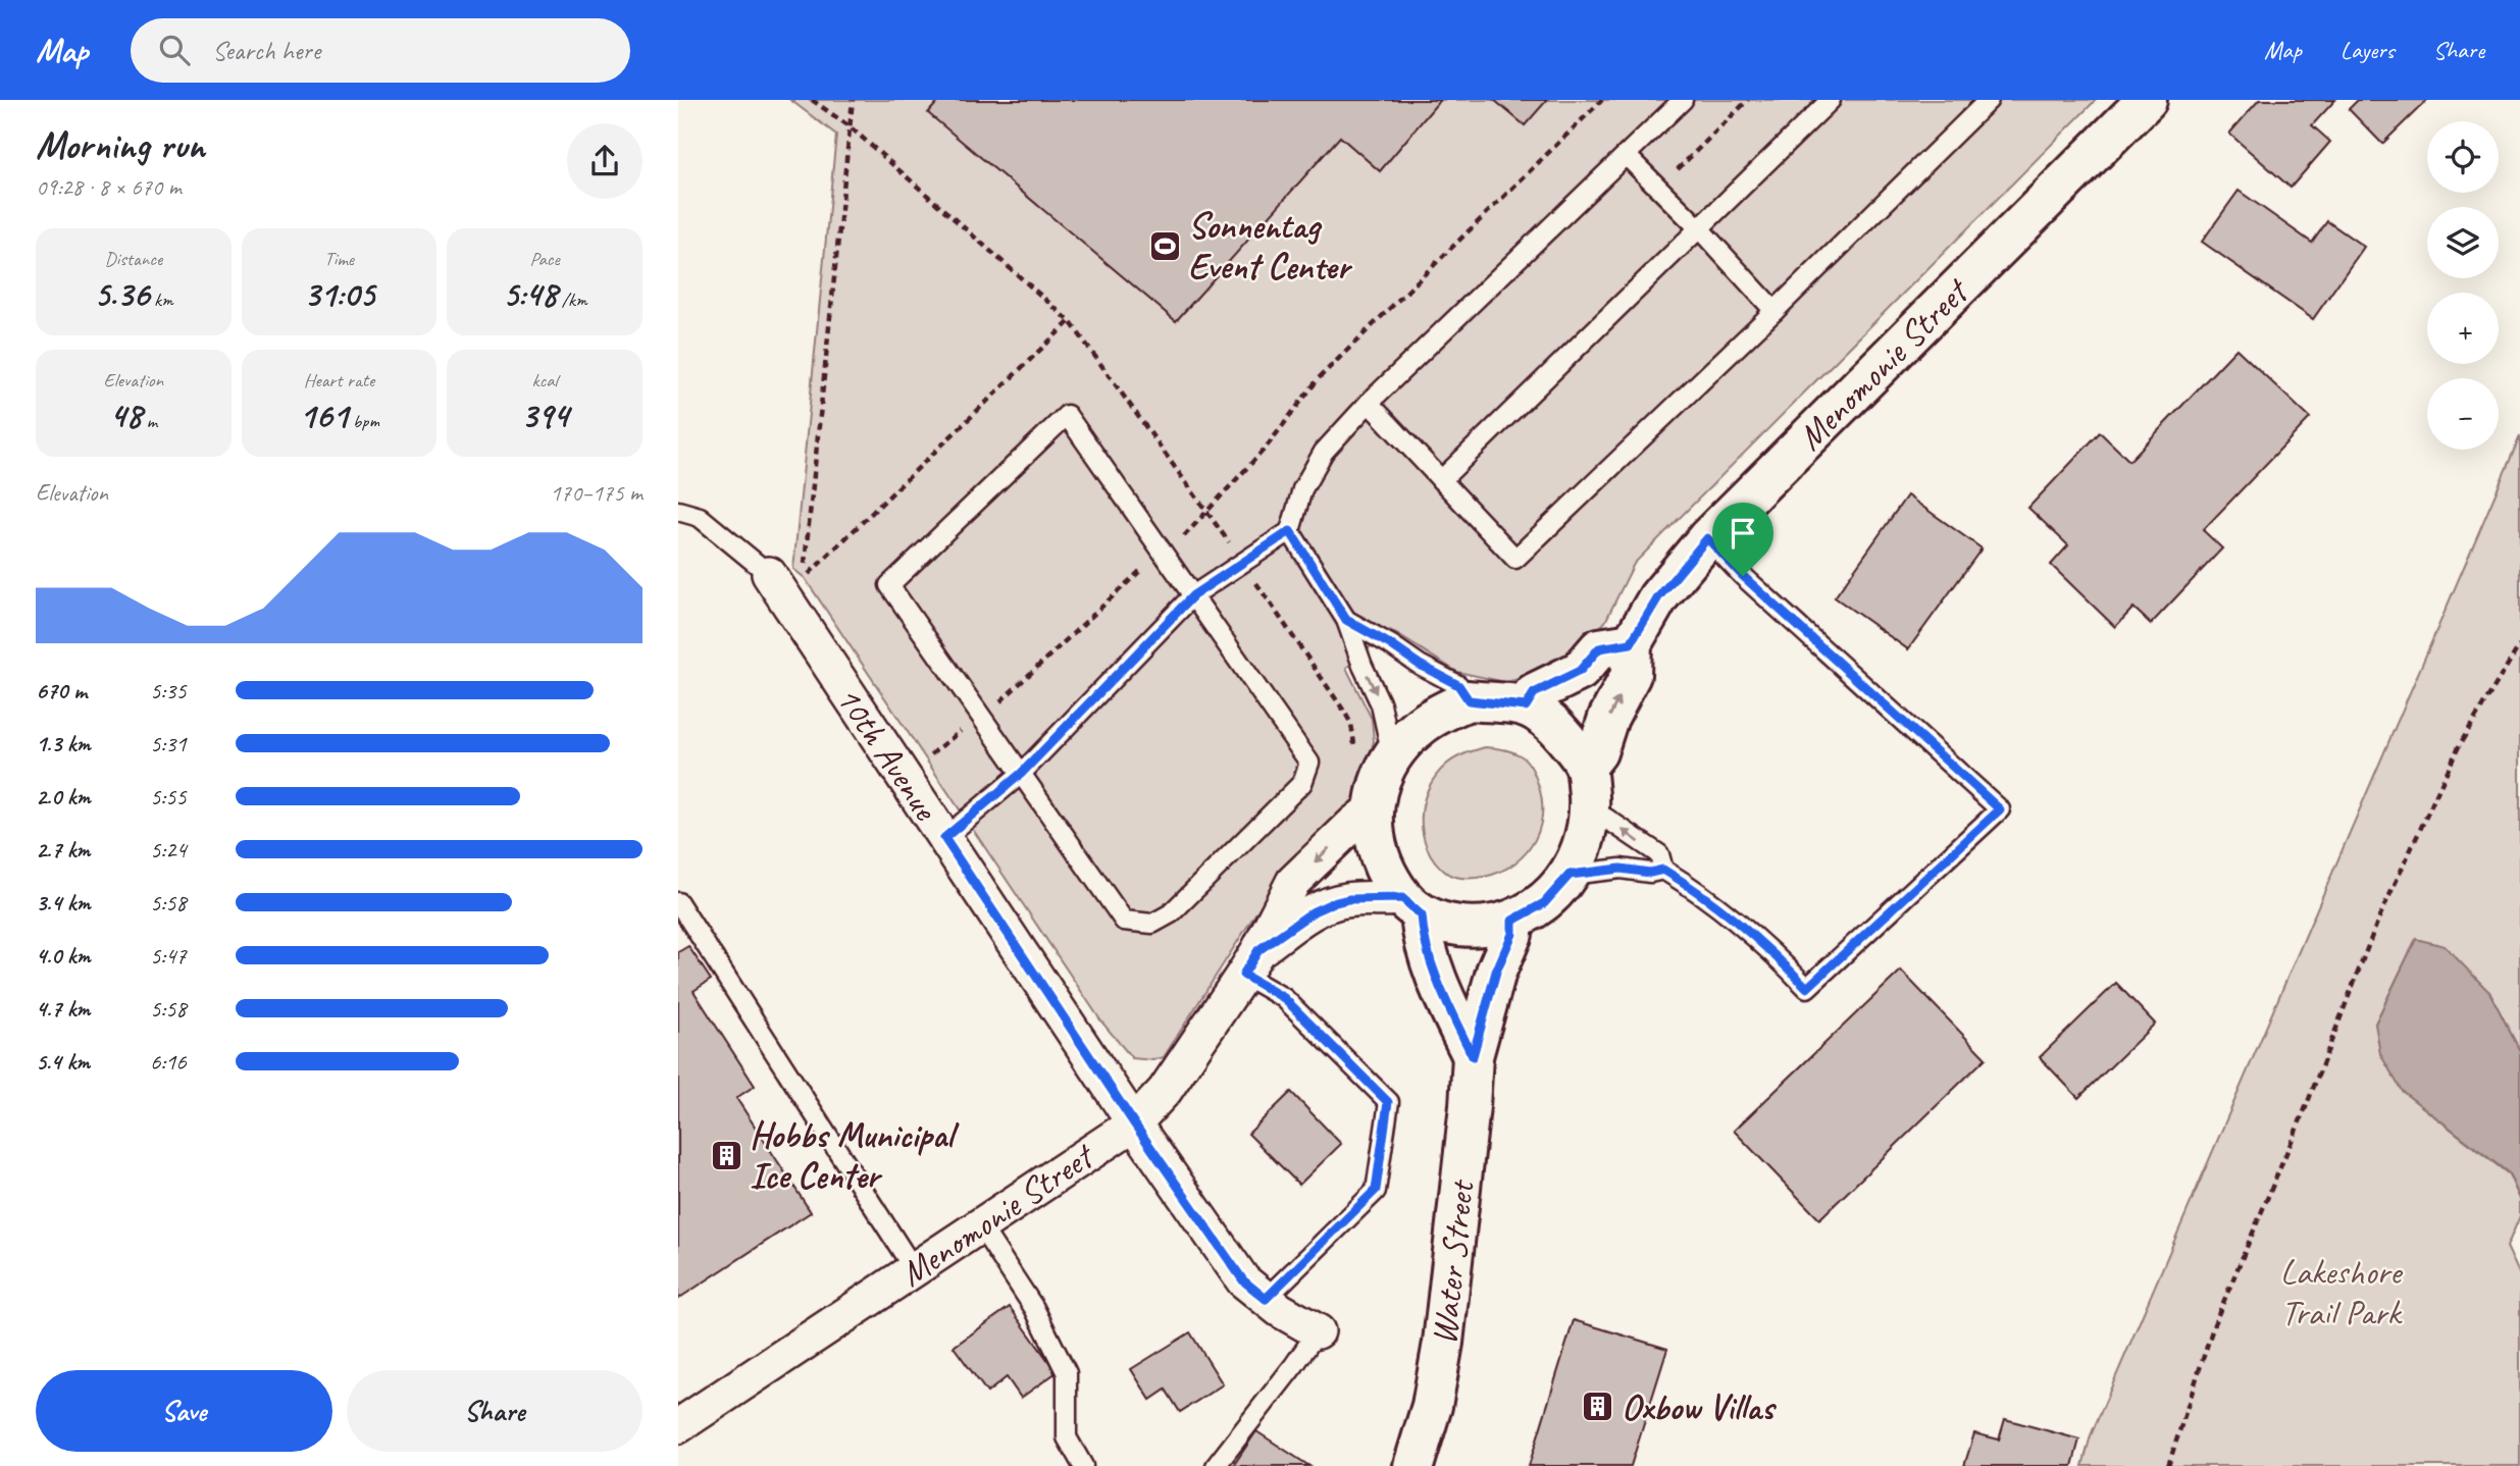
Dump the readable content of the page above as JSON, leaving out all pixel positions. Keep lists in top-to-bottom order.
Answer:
{
  "streets": {
    "main road": ["Menomonie Street", "Water Street"],
    "street": ["10th Avenue"]
  },
  "crossings": [
    ["Menomonie Street", "10th Avenue"],
    ["Menomonie Street", "Water Street"]
  ],
  "parks": ["Lakeshore Trail Park"],
  "places": {
    "sports": ["Sonnentag Event Center"],
    "building": ["Hobbs Municipal Ice Center", "Oxbow Villas"]
  },
  "page": {
    "header": "Map",
    "search": "Search here",
    "nav": ["Map", "Layers", "Share"],
    "heading": ["Morning run", "09:28 · 8 × 670 m"],
    "map_buttons": ["+", "−"],
    "stats": [
      ["Distance", "5.36 km"],
      ["Time", "31:05"],
      ["Pace", "5:48 /km"],
      ["Elevation", "48 m"],
      ["Heart rate", "161 bpm"],
      ["kcal", "394"]
    ],
    "chart": ["Elevation", "170–175 m"],
    "list": [
      {
        "name": "670 m",
        "note": "5:35"
      },
      {
        "name": "1.3 km",
        "note": "5:31"
      },
      {
        "name": "2.0 km",
        "note": "5:55"
      },
      {
        "name": "2.7 km",
        "note": "5:24"
      },
      {
        "name": "3.4 km",
        "note": "5:58"
      },
      {
        "name": "4.0 km",
        "note": "5:47"
      },
      {
        "name": "4.7 km",
        "note": "5:58"
      },
      {
        "name": "5.4 km",
        "note": "6:16"
      }
    ],
    "buttons": ["Save", "Share"]
  }
}
